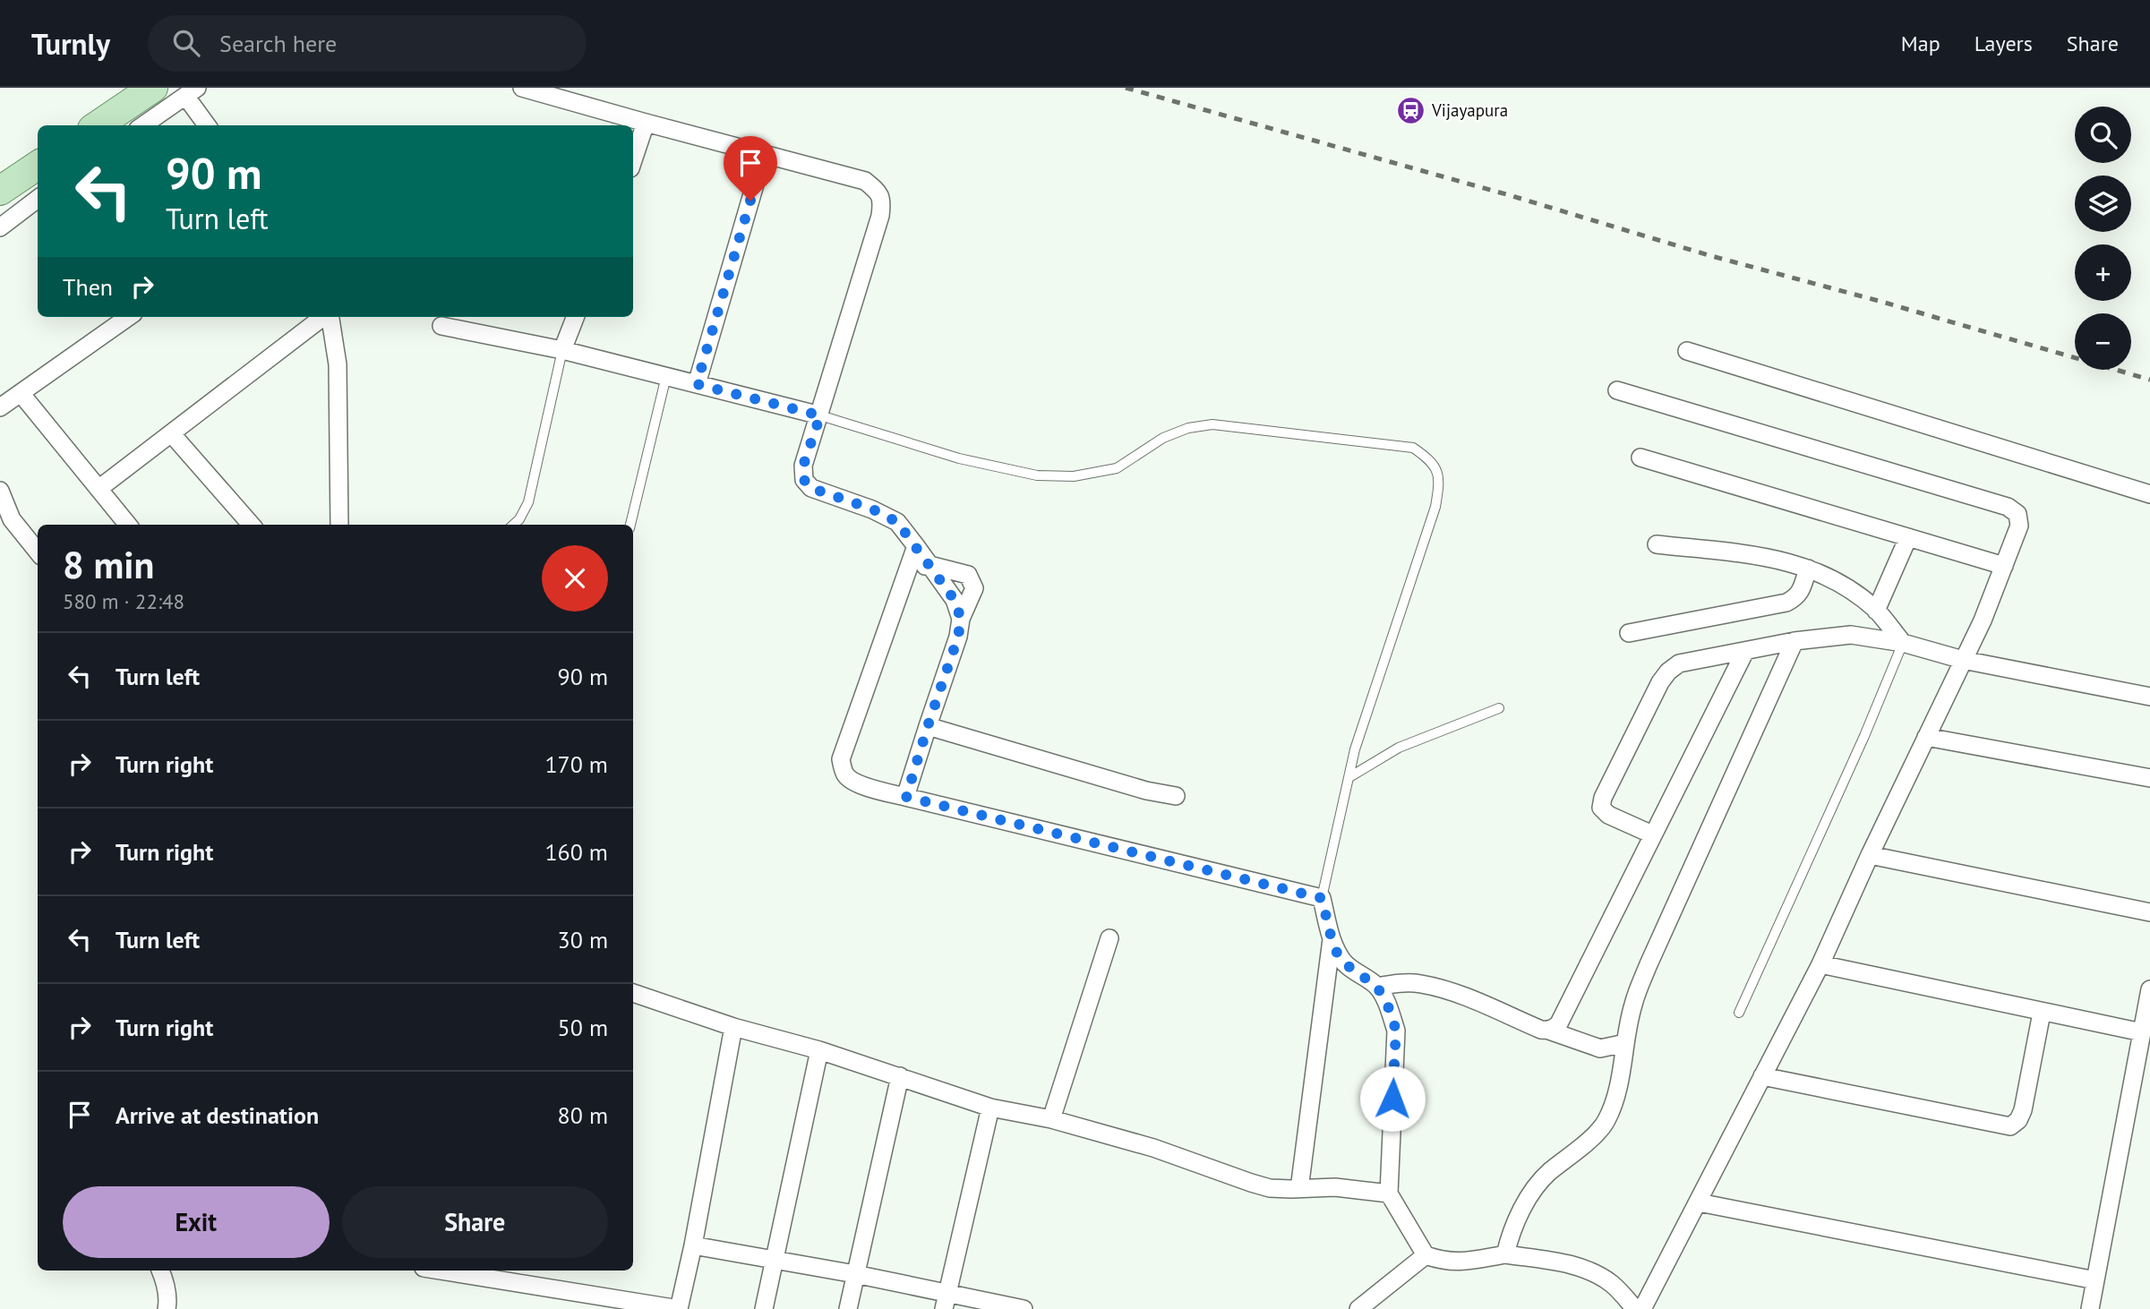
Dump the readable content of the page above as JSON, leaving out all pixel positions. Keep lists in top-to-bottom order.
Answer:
{
  "places": {
    "station": ["Vijayapura"]
  },
  "page": {
    "header": "Turnly",
    "search": "Search here",
    "nav": ["Map", "Layers", "Share"],
    "map_buttons": ["+", "−"],
    "turn": ["90 m", "Turn left"],
    "then": "Then",
    "heading": ["8 min", "580 m · 22:48"],
    "list": [
      {
        "name": "Turn left",
        "value": "90 m"
      },
      {
        "name": "Turn right",
        "value": "170 m"
      },
      {
        "name": "Turn right",
        "value": "160 m"
      },
      {
        "name": "Turn left",
        "value": "30 m"
      },
      {
        "name": "Turn right",
        "value": "50 m"
      },
      {
        "name": "Arrive at destination",
        "value": "80 m"
      }
    ],
    "buttons": ["Exit", "Share"]
  }
}
